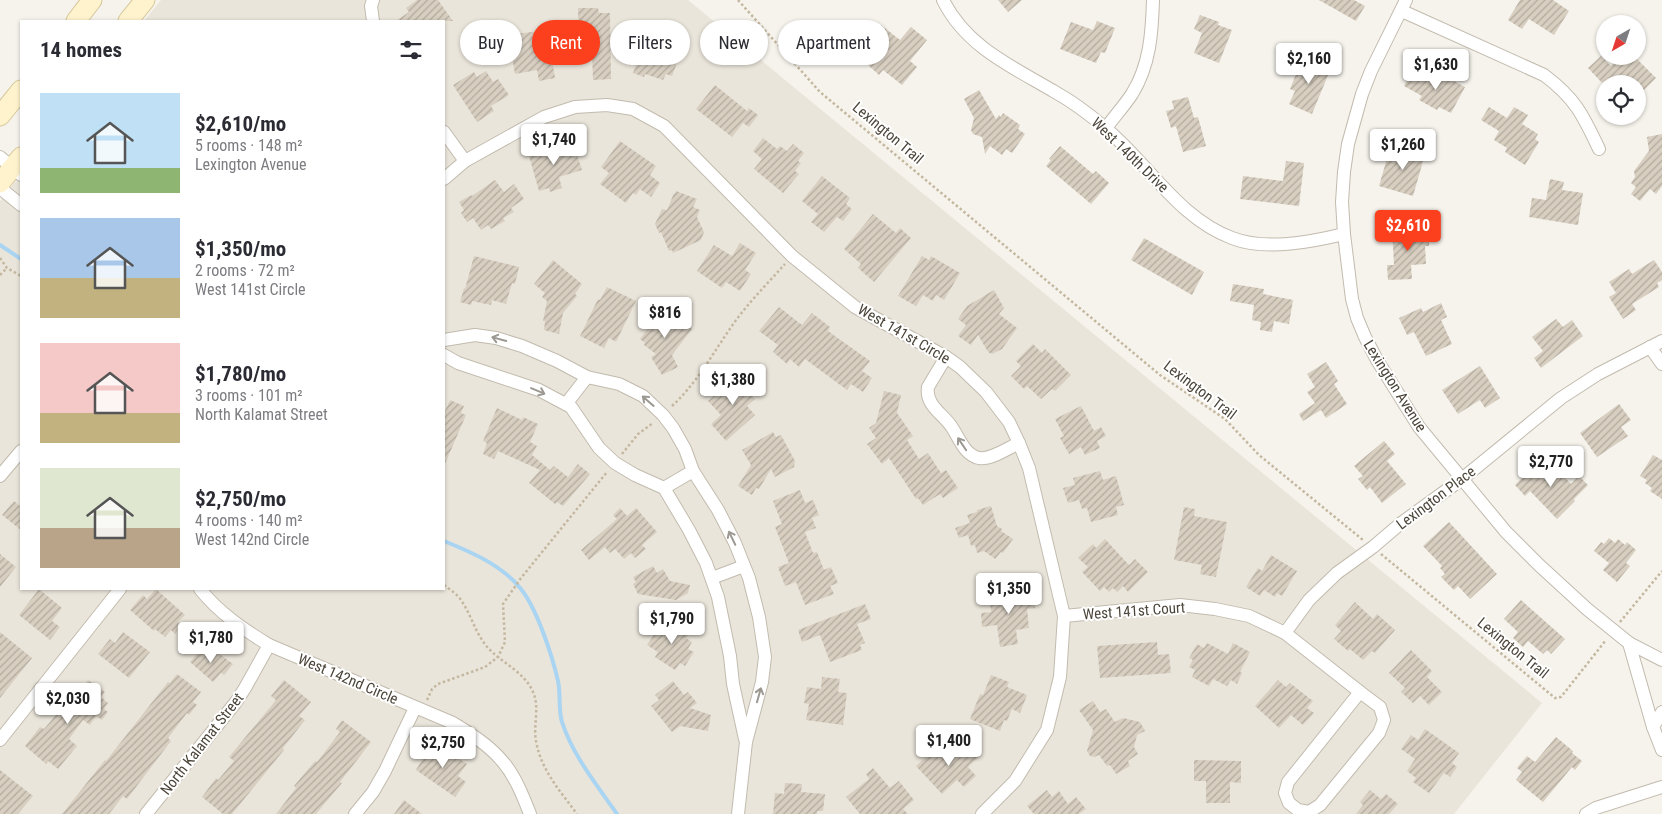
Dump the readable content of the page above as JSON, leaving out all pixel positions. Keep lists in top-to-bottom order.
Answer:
{
  "streets": {
    "street": [
      "West 140th Drive",
      "West 141st Circle",
      "Lexington Avenue",
      "Lexington Place",
      "West 141st Court",
      "West 142nd Circle",
      "North Kalamat Street"
    ],
    "path": ["Lexington Trail"]
  },
  "crossings": [
    ["Lexington Trail", "Lexington Avenue"],
    ["Lexington Trail", "Lexington Place"],
    ["West 140th Drive", "Lexington Avenue"],
    ["West 141st Circle", "West 141st Court"],
    ["Lexington Avenue", "Lexington Place"],
    ["Lexington Place", "West 141st Court"],
    ["West 142nd Circle", "North Kalamat Street"]
  ],
  "north": "bottom left",
  "page": {
    "chip": [
      "Buy",
      "Rent",
      "Filters",
      "New",
      "Apartment"
    ],
    "heading": "14 homes",
    "price": [
      "$2,160",
      "$1,630",
      "$1,740",
      "$1,260",
      "$2,610",
      "$816",
      "$1,380",
      "$2,770",
      "$1,350",
      "$1,790",
      "$1,780",
      "$2,030",
      "$1,400",
      "$2,750"
    ],
    "list": [
      {
        "name": "$2,610/mo",
        "note": "5 rooms · 148 m² · Lexington Avenue"
      },
      {
        "name": "$1,350/mo",
        "note": "2 rooms · 72 m² · West 141st Circle"
      },
      {
        "name": "$1,780/mo",
        "note": "3 rooms · 101 m² · North Kalamat Street"
      },
      {
        "name": "$2,750/mo",
        "note": "4 rooms · 140 m² · West 142nd Circle"
      }
    ]
  }
}
